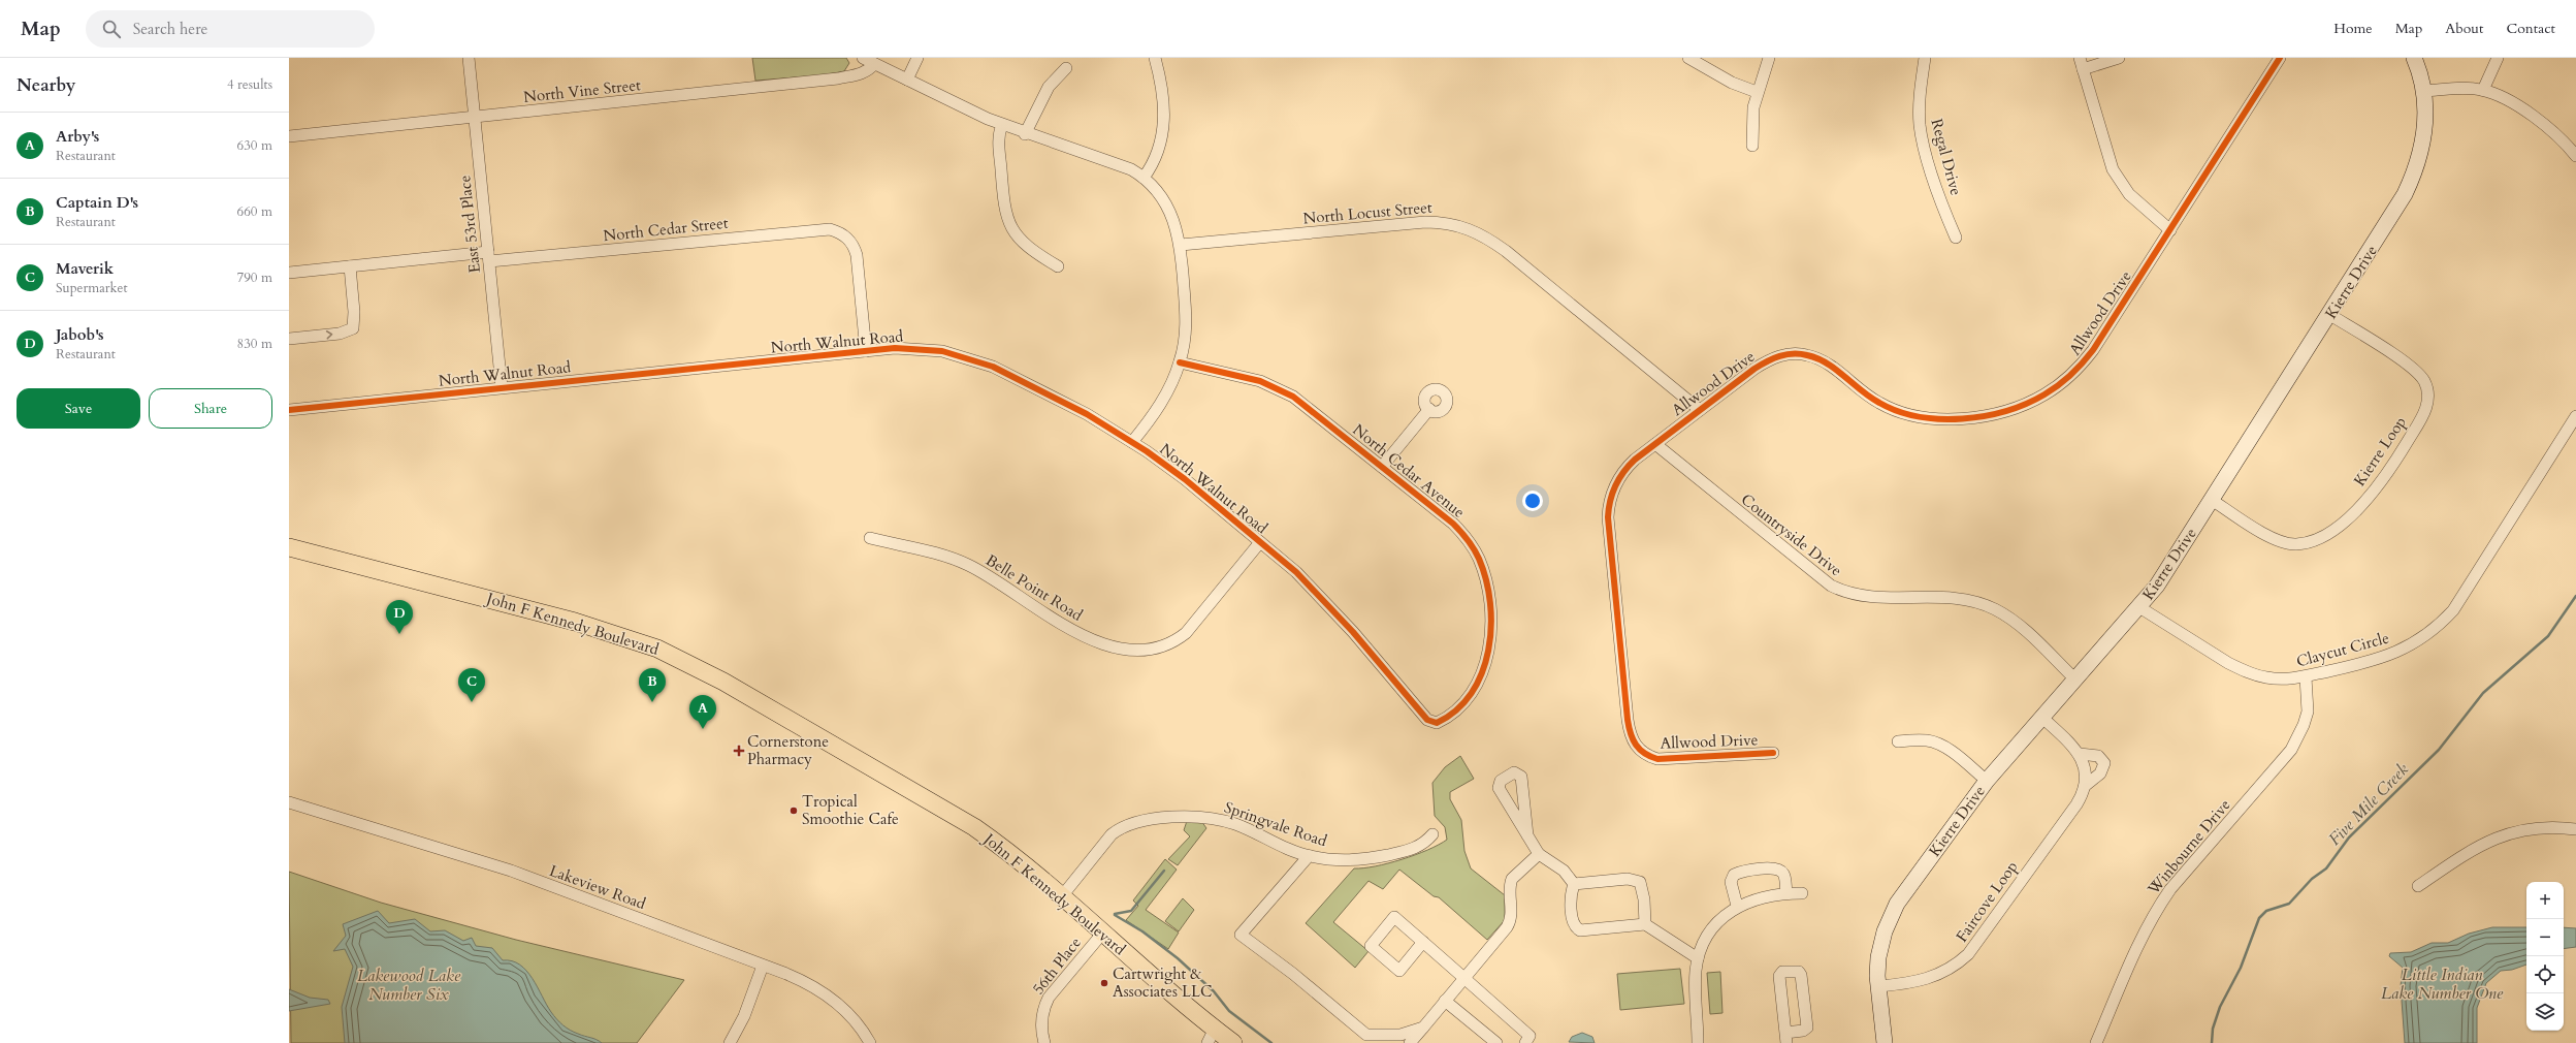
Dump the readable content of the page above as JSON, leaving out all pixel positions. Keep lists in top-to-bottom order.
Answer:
{
  "streets": {
    "main road": ["John F Kennedy Boulevard"],
    "street": [
      "North Vine Street",
      "Regal Drive",
      "North Locust Street",
      "East 53rd Place",
      "North Cedar Street",
      "Kierre Drive",
      "Allwood Drive",
      "North Walnut Road",
      "Kierre Loop",
      "North Cedar Avenue",
      "Countryside Drive",
      "Belle Point Road",
      "Claycut Circle",
      "Springvale Road",
      "Winbourne Drive",
      "Lakeview Road",
      "Faircove Loop",
      "56th Place"
    ]
  },
  "crossings": [
    ["North Vine Street", "East 53rd Place"],
    ["North Locust Street", "Allwood Drive"],
    ["East 53rd Place", "North Cedar Street"],
    ["East 53rd Place", "North Walnut Road"],
    ["North Cedar Street", "North Walnut Road"],
    ["Kierre Drive", "Kierre Loop"],
    ["Kierre Drive", "Countryside Drive"],
    ["Kierre Drive", "Claycut Circle"],
    ["Kierre Drive", "Faircove Loop"],
    ["Allwood Drive", "Countryside Drive"],
    ["North Walnut Road", "North Cedar Avenue"],
    ["North Walnut Road", "Belle Point Road"],
    ["John F Kennedy Boulevard", "Springvale Road"],
    ["John F Kennedy Boulevard", "56th Place"],
    ["Claycut Circle", "Winbourne Drive"]
  ],
  "water": ["Five Mile Creek", "Little Indian Lake Number One", "Lakewood Lake Number Six"],
  "places": {
    "health": ["Cornerstone Pharmacy"],
    "other": ["Tropical Smoothie Cafe", "Cartwright & Associates LLC"]
  },
  "page": {
    "header": "Map",
    "search": "Search here",
    "nav": [
      "Home",
      "Map",
      "About",
      "Contact"
    ],
    "heading": ["Nearby", "4 results"],
    "list": [
      {
        "mark": "A",
        "name": "Arby's",
        "note": "Restaurant",
        "value": "630 m"
      },
      {
        "mark": "B",
        "name": "Captain D's",
        "note": "Restaurant",
        "value": "660 m"
      },
      {
        "mark": "C",
        "name": "Maverik",
        "note": "Supermarket",
        "value": "790 m"
      },
      {
        "mark": "D",
        "name": "Jabob's",
        "note": "Restaurant",
        "value": "830 m"
      }
    ],
    "buttons": ["Save", "Share"],
    "pins": [
      "D",
      "B",
      "C",
      "A"
    ],
    "map_buttons": ["+", "−"]
  }
}
